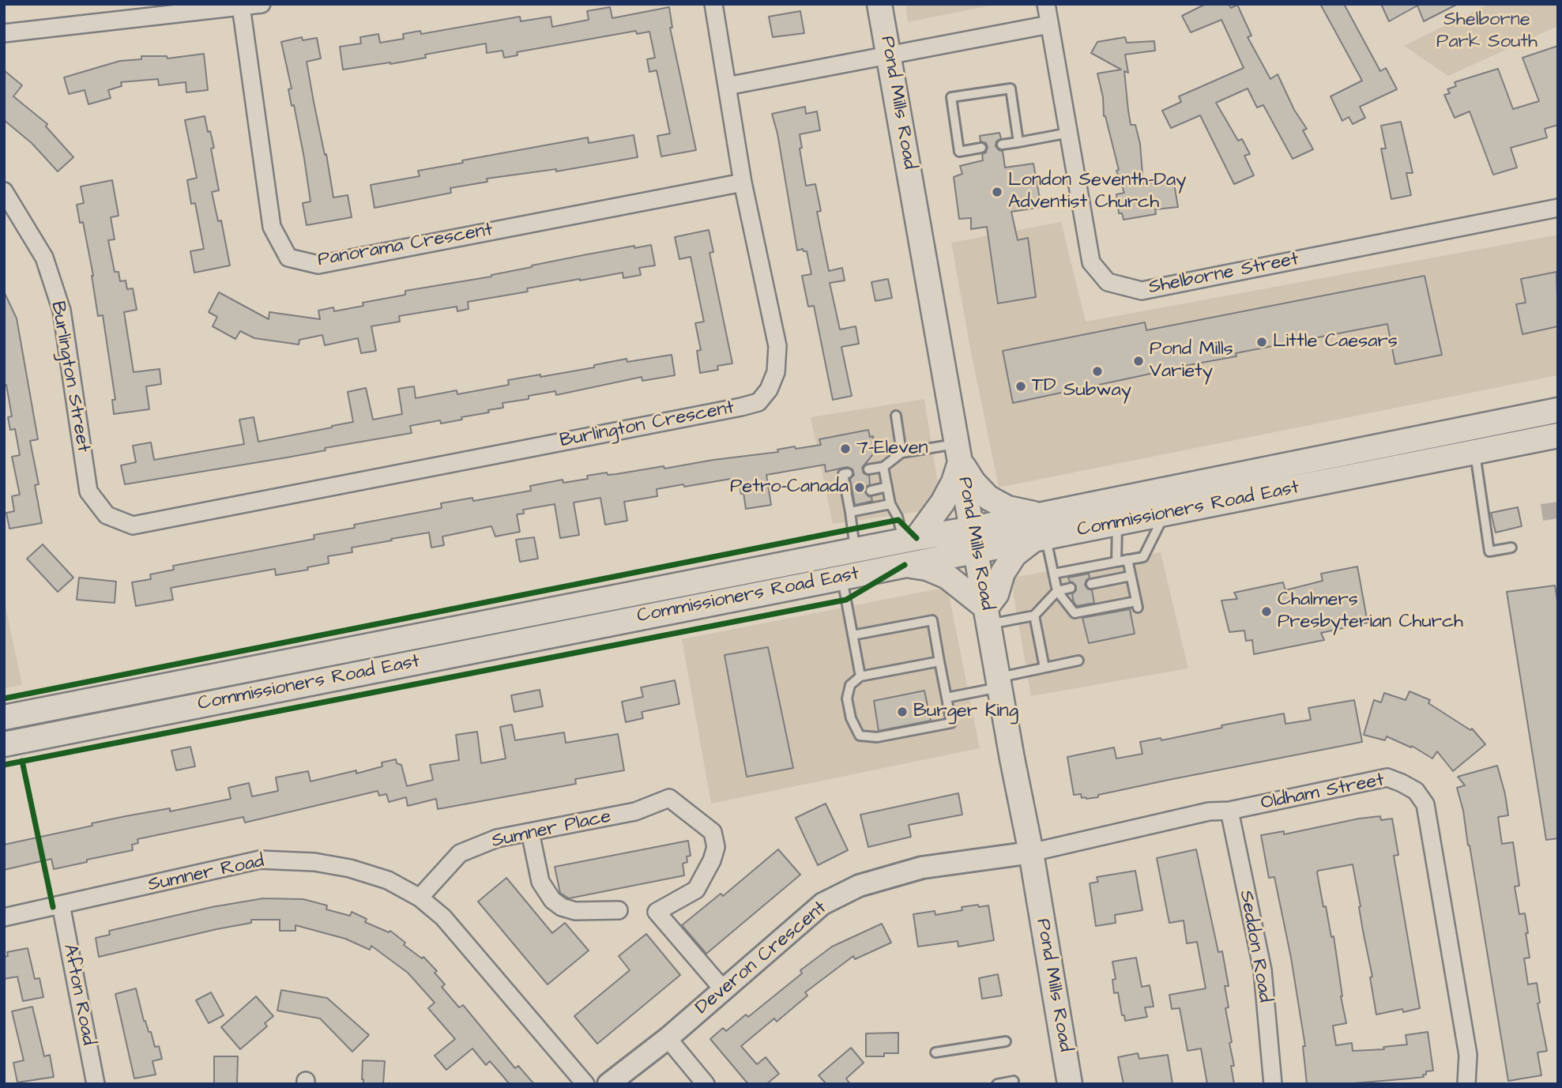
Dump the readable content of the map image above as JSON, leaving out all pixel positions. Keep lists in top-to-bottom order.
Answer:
{
  "streets": {
    "main road": ["Pond Mills Road", "Commissioners Road East"],
    "street": [
      "Panorama Crescent",
      "Shelborne Street",
      "Burlington Street",
      "Burlington Crescent",
      "Oldham Street",
      "Sumner Place",
      "Sumner Road",
      "Seddon Road",
      "Deveron Crescent",
      "Afton Road"
    ]
  },
  "crossings": [
    ["Pond Mills Road", "Commissioners Road East"],
    ["Pond Mills Road", "Oldham Street"],
    ["Pond Mills Road", "Deveron Crescent"],
    ["Panorama Crescent", "Burlington Crescent"],
    ["Burlington Street", "Burlington Crescent"],
    ["Oldham Street", "Seddon Road"],
    ["Oldham Street", "Deveron Crescent"],
    ["Sumner Place", "Sumner Road"],
    ["Sumner Place", "Deveron Crescent"],
    ["Sumner Road", "Afton Road"]
  ],
  "parks": ["Shelborne Park South"],
  "places": [
    "London Seventh-Day Adventist Church",
    "Little Caesars",
    "Pond Mills Variety",
    "Subway",
    "TD",
    "7-Eleven",
    "Petro-Canada",
    "Chalmers Presbyterian Church",
    "Burger King"
  ]
}
